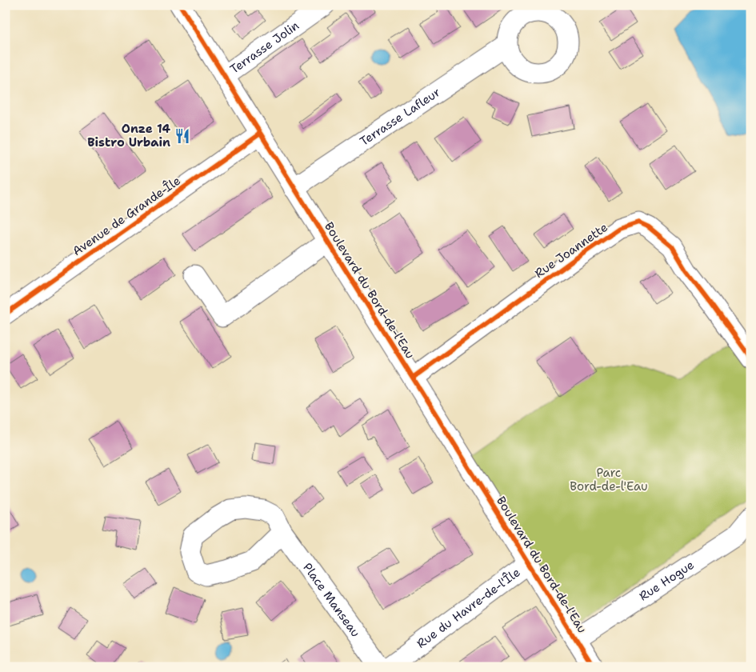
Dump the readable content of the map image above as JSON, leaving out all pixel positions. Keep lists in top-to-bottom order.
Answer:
{
  "streets": {
    "street": [
      "Terrasse Jolin",
      "Terrasse Lafleur",
      "Avenue de Grande-Île",
      "Rue Joannette",
      "Boulevard du Bord-de-l'Eau",
      "Rue Hogue",
      "Place Manseau",
      "Rue du Havre-de-l'Île"
    ]
  },
  "crossings": [
    ["Terrasse Jolin", "Boulevard du Bord-de-l'Eau"],
    ["Terrasse Lafleur", "Boulevard du Bord-de-l'Eau"],
    ["Avenue de Grande-Île", "Boulevard du Bord-de-l'Eau"],
    ["Rue Joannette", "Boulevard du Bord-de-l'Eau"],
    ["Boulevard du Bord-de-l'Eau", "Rue Hogue"],
    ["Boulevard du Bord-de-l'Eau", "Rue du Havre-de-l'Île"]
  ],
  "parks": ["Parc Bord-de-l'Eau"],
  "places": {
    "restaurant": ["Onze 14 Bistro Urbain"]
  }
}
